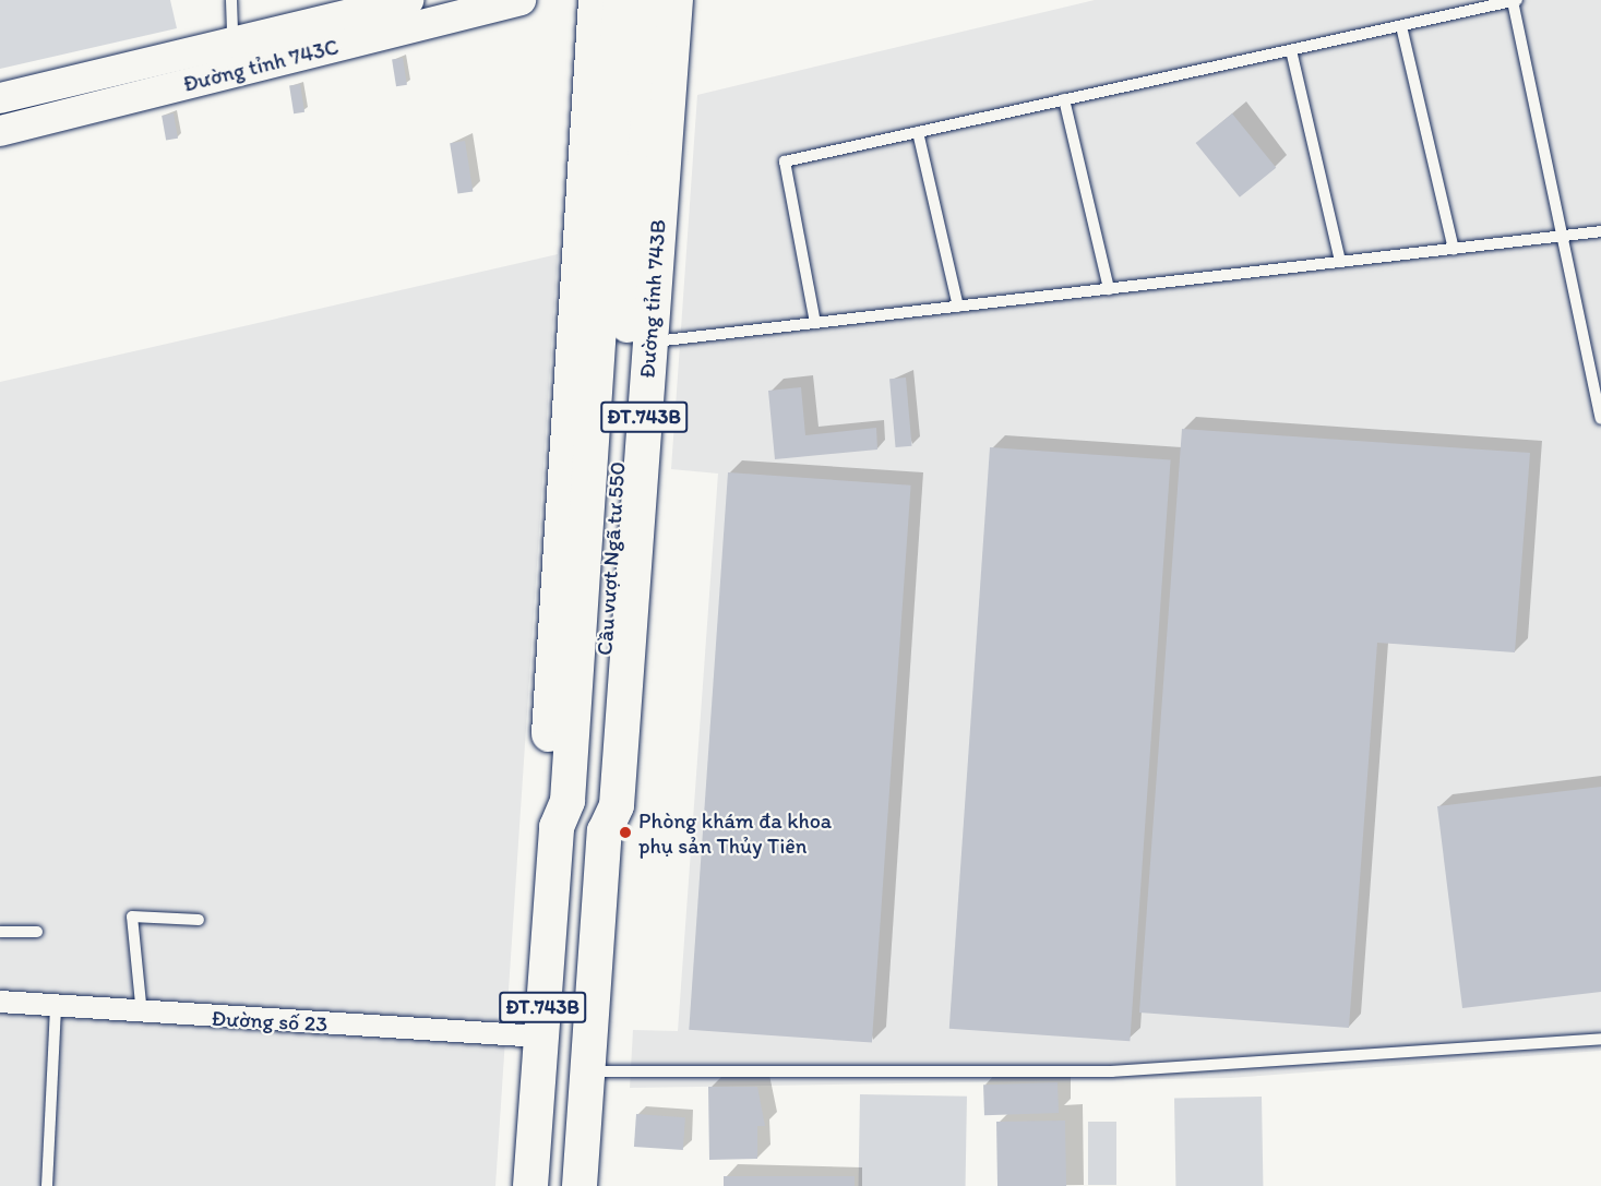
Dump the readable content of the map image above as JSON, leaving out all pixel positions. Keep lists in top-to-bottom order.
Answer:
{
  "streets": {
    "main road": [
      "Đường tỉnh 743C",
      "Đường tỉnh 743B",
      "ĐT.743B",
      "Cầu vượt Ngã tư 550"
    ],
    "street": ["Đường số 23"]
  },
  "crossings": [
    ["Đường tỉnh 743B", "ĐT.743B"],
    ["Đường tỉnh 743B", "Cầu vượt Ngã tư 550"],
    ["ĐT.743B", "Cầu vượt Ngã tư 550"],
    ["ĐT.743B", "Đường số 23"]
  ],
  "places": ["Phòng khám đa khoa phụ sản Thủy Tiên"]
}
